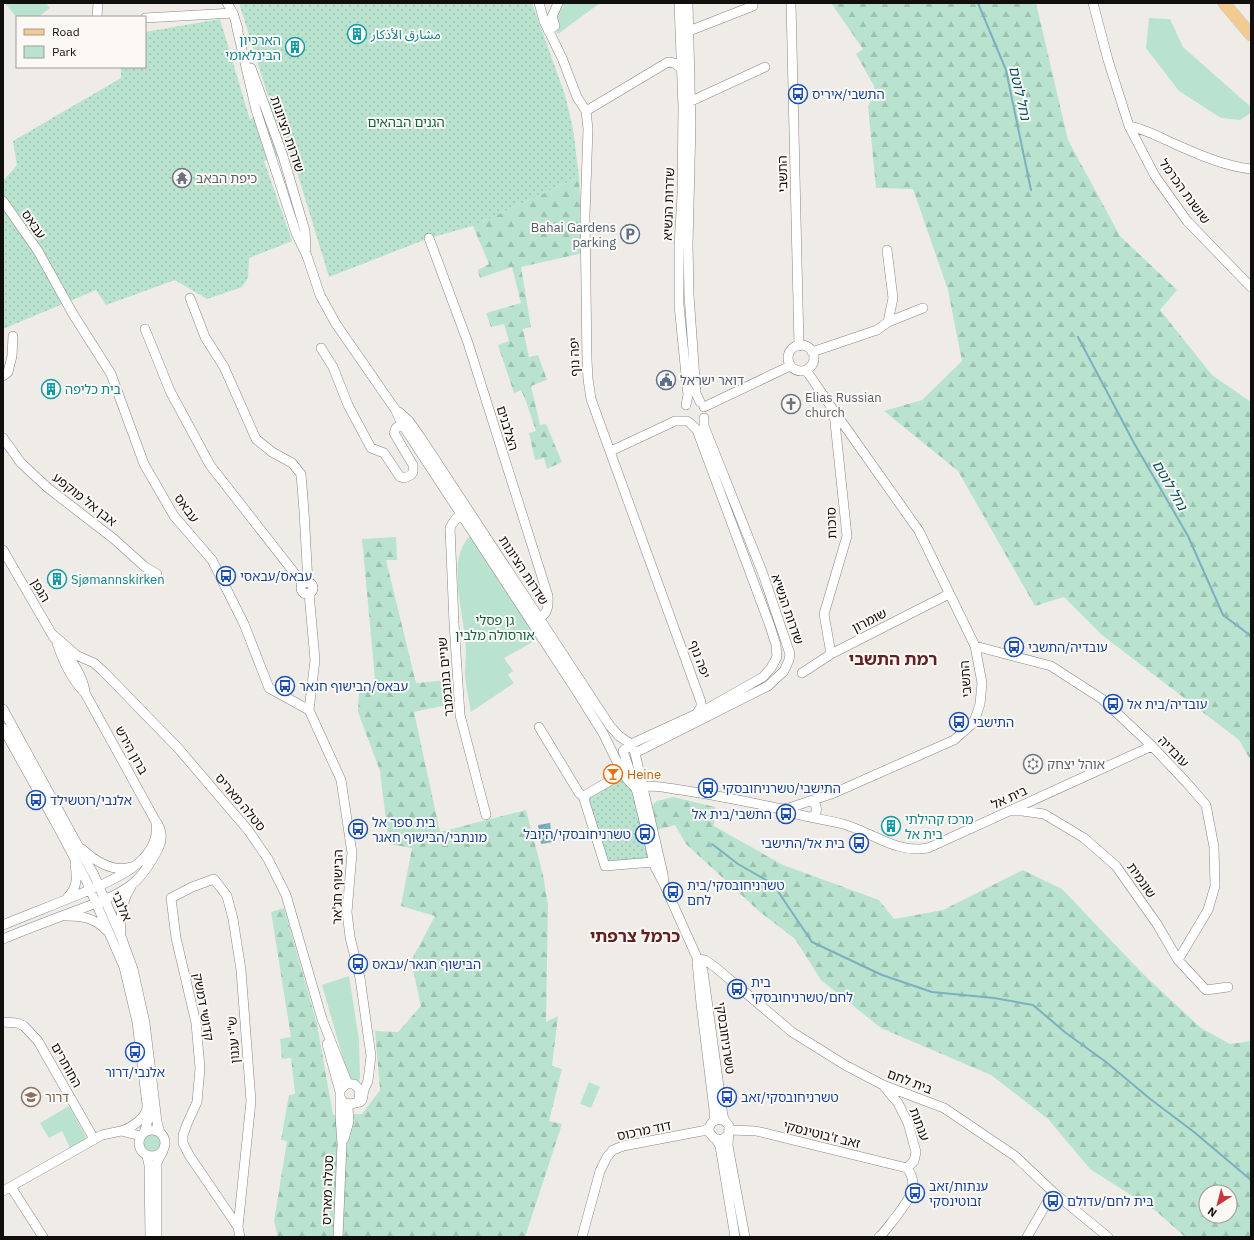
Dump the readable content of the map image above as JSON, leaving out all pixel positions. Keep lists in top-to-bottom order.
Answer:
{
  "streets": {
    "street": [
      "שדרות הציונות",
      "התשבי",
      "שושנת הכרמל",
      "שדרות הנשיא",
      "עבאס",
      "יפה נוף",
      "הצלבנים",
      "אבן אל מוקפע",
      "סוכות",
      "הגפן",
      "שומרון",
      "שניים בנובמבר",
      "ברון הירש",
      "עובדיה",
      "בית אל",
      "סטלה מאריס",
      "שונמית",
      "הבישוף חג'אר",
      "אלנבי",
      "קדושי דמשק",
      "טשרניחובסקי",
      "ש\"י עגנון",
      "החותרים",
      "בית לחם",
      "ענתות",
      "דוד מרכוס",
      "זאב ז'בוטינסקי"
    ]
  },
  "crossings": [
    ["שדרות הציונות", "שדרות הנשיא"],
    ["שדרות הציונות", "הצלבנים"],
    ["שדרות הציונות", "שניים בנובמבר"],
    ["שדרות הציונות", "טשרניחובסקי"],
    ["התשבי", "סוכות"],
    ["התשבי", "שומרון"],
    ["התשבי", "עובדיה"],
    ["התשבי", "בית אל"],
    ["התשבי", "טשרניחובסקי"],
    ["שדרות הנשיא", "טשרניחובסקי"],
    ["עבאס", "הבישוף חג'אר"],
    ["סוכות", "שומרון"],
    ["הגפן", "ברון הירש"],
    ["הגפן", "סטלה מאריס"],
    ["ברון הירש", "אלנבי"],
    ["עובדיה", "בית אל"],
    ["עובדיה", "שונמית"],
    ["בית אל", "שונמית"],
    ["סטלה מאריס", "הבישוף חג'אר"],
    ["קדושי דמשק", "ש\"י עגנון"],
    ["טשרניחובסקי", "בית לחם"],
    ["טשרניחובסקי", "דוד מרכוס"],
    ["טשרניחובסקי", "זאב ז'בוטינסקי"],
    ["בית לחם", "ענתות"],
    ["ענתות", "זאב ז'בוטינסקי"]
  ],
  "districts": ["רמת התשבי", "כרמל צרפתי"],
  "water": ["נחל לוטם"],
  "parks": ["הגנים הבהאים", "גן פסלי אורסולה מלבין"],
  "places": {
    "building": [
      "مشارق الأذكار",
      "הארכיון הבינלאומי",
      "בית כליפה",
      "Sjømannskirken",
      "מרכז קהילתי בית אל"
    ],
    "bus stop": [
      "התשבי/איריס",
      "עבאס/עבאסי",
      "עובדיה/התשבי",
      "עבאס/הבישוף חגאר",
      "עובדיה/בית אל",
      "התישבי",
      "התישבי/טשרניחובסקי",
      "אלנבי/רוטשילד",
      "התשבי/בית אל",
      "בית ספר אל מונתבי/הבישוף חאגר",
      "טשרניחובסקי/היובל",
      "בית אל/התישבי",
      "טשרניחובסקי/בית לחם",
      "הבישוף חגאר/עבאס",
      "בית לחם/טשרניחובסקי",
      "אלנבי/דרור",
      "טשרניחובסקי/זאב",
      "ענתות/זאב זבוטינסקי",
      "בית לחם/עדולם"
    ],
    "temple": ["כיפת הבאב"],
    "parking": ["Bahai Gardens parking"],
    "public building": ["דואר ישראל"],
    "church": ["Elias Russian church"],
    "synagogue": ["אוהל יצחק"],
    "bar": ["Heine"],
    "school or university": ["דרור"]
  },
  "legend": ["Road", "Park"],
  "north": "bottom left"
}
